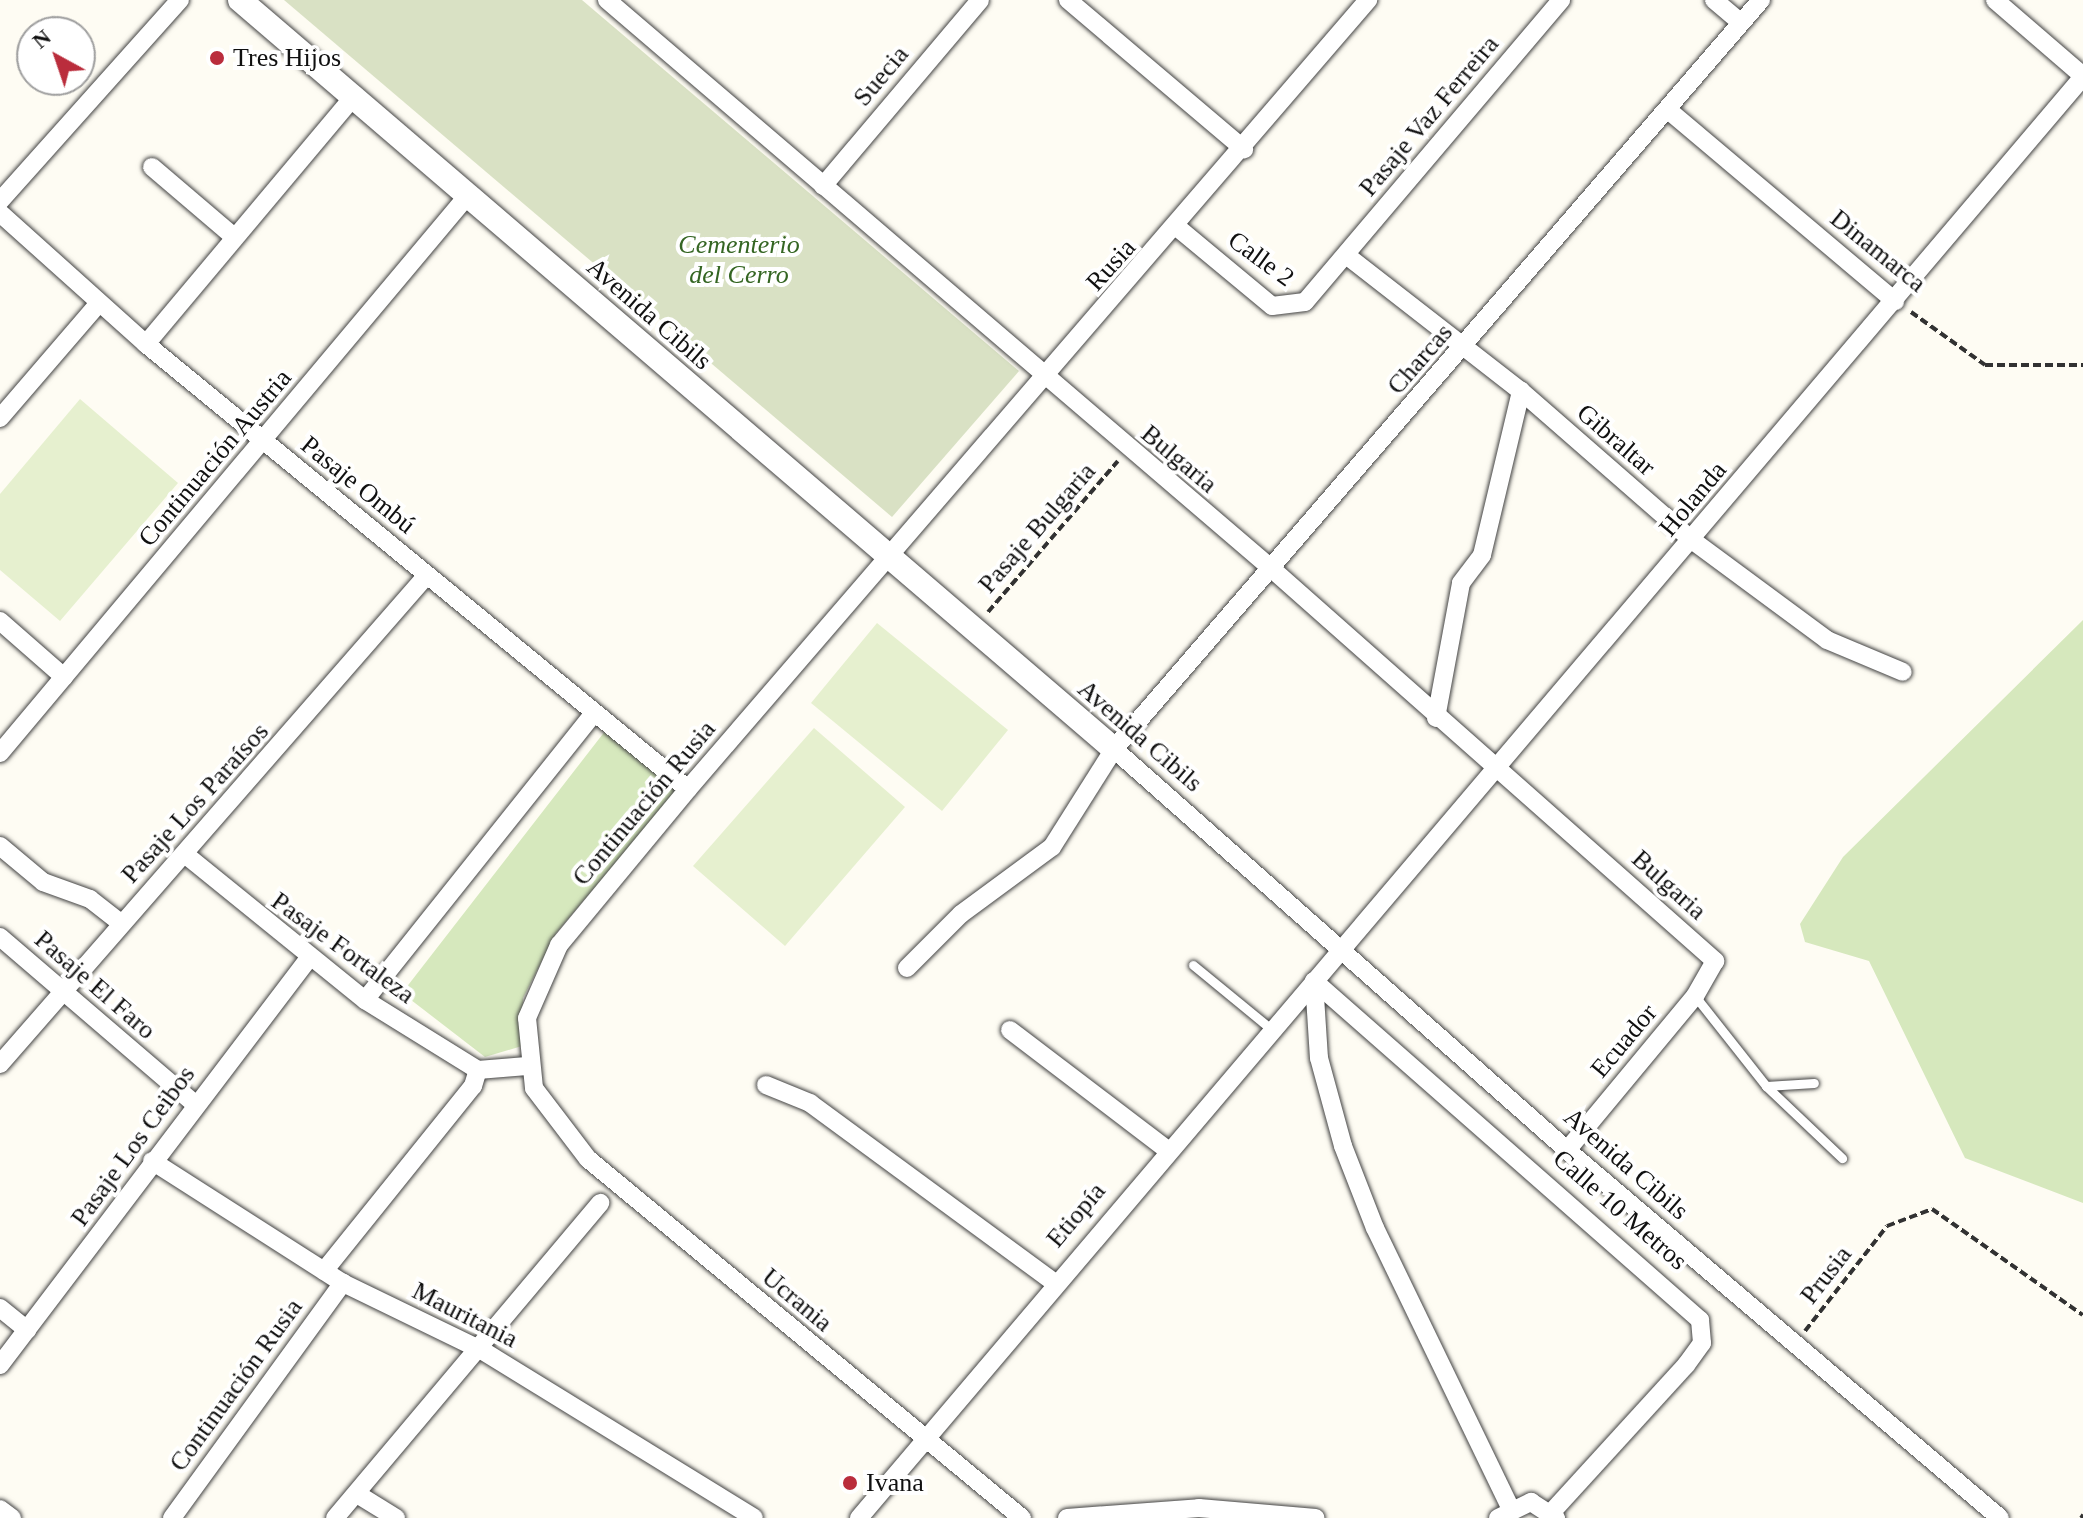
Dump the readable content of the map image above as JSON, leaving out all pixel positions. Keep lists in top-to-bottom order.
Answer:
{
  "streets": {
    "street": [
      "Suecia",
      "Pasaje Vaz Ferreira",
      "Dinamarca",
      "Calle 2",
      "Rusia",
      "Avenida Cibils",
      "Charcas",
      "Gibraltar",
      "Continuación Austria",
      "Bulgaria",
      "Pasaje Ombú",
      "Holanda",
      "Pasaje Los Paraísos",
      "Continuación Rusia",
      "Pasaje Fortaleza",
      "Pasaje El Faro",
      "Ecuador",
      "Pasaje Los Ceibos",
      "Calle 10 Metros",
      "Etiopía",
      "Ucrania",
      "Mauritania"
    ],
    "path": ["Pasaje Bulgaria", "Prusia"]
  },
  "crossings": [
    ["Suecia", "Bulgaria"],
    ["Pasaje Vaz Ferreira", "Calle 2"],
    ["Pasaje Vaz Ferreira", "Gibraltar"],
    ["Dinamarca", "Charcas"],
    ["Dinamarca", "Holanda"],
    ["Calle 2", "Rusia"],
    ["Calle 2", "Gibraltar"],
    ["Rusia", "Avenida Cibils"],
    ["Rusia", "Bulgaria"],
    ["Rusia", "Continuación Rusia"],
    ["Avenida Cibils", "Charcas"],
    ["Avenida Cibils", "Continuación Austria"],
    ["Avenida Cibils", "Holanda"],
    ["Avenida Cibils", "Pasaje Bulgaria"],
    ["Avenida Cibils", "Continuación Rusia"],
    ["Avenida Cibils", "Ecuador"],
    ["Avenida Cibils", "Etiopía"],
    ["Avenida Cibils", "Prusia"],
    ["Charcas", "Gibraltar"],
    ["Charcas", "Bulgaria"],
    ["Gibraltar", "Holanda"],
    ["Continuación Austria", "Pasaje Ombú"],
    ["Bulgaria", "Holanda"],
    ["Bulgaria", "Pasaje Bulgaria"],
    ["Bulgaria", "Ecuador"],
    ["Pasaje Ombú", "Pasaje Los Paraísos"],
    ["Pasaje Ombú", "Continuación Rusia"],
    ["Holanda", "Etiopía"],
    ["Pasaje Los Paraísos", "Pasaje Fortaleza"],
    ["Pasaje Los Paraísos", "Pasaje El Faro"],
    ["Continuación Rusia", "Ucrania"],
    ["Continuación Rusia", "Mauritania"],
    ["Pasaje Fortaleza", "Pasaje Los Ceibos"],
    ["Pasaje El Faro", "Pasaje Los Ceibos"],
    ["Pasaje Los Ceibos", "Mauritania"],
    ["Calle 10 Metros", "Etiopía"],
    ["Etiopía", "Ucrania"]
  ],
  "parks": ["Cementerio del Cerro"],
  "places": ["Tres Hijos", "Ivana"],
  "north": "top left"
}
